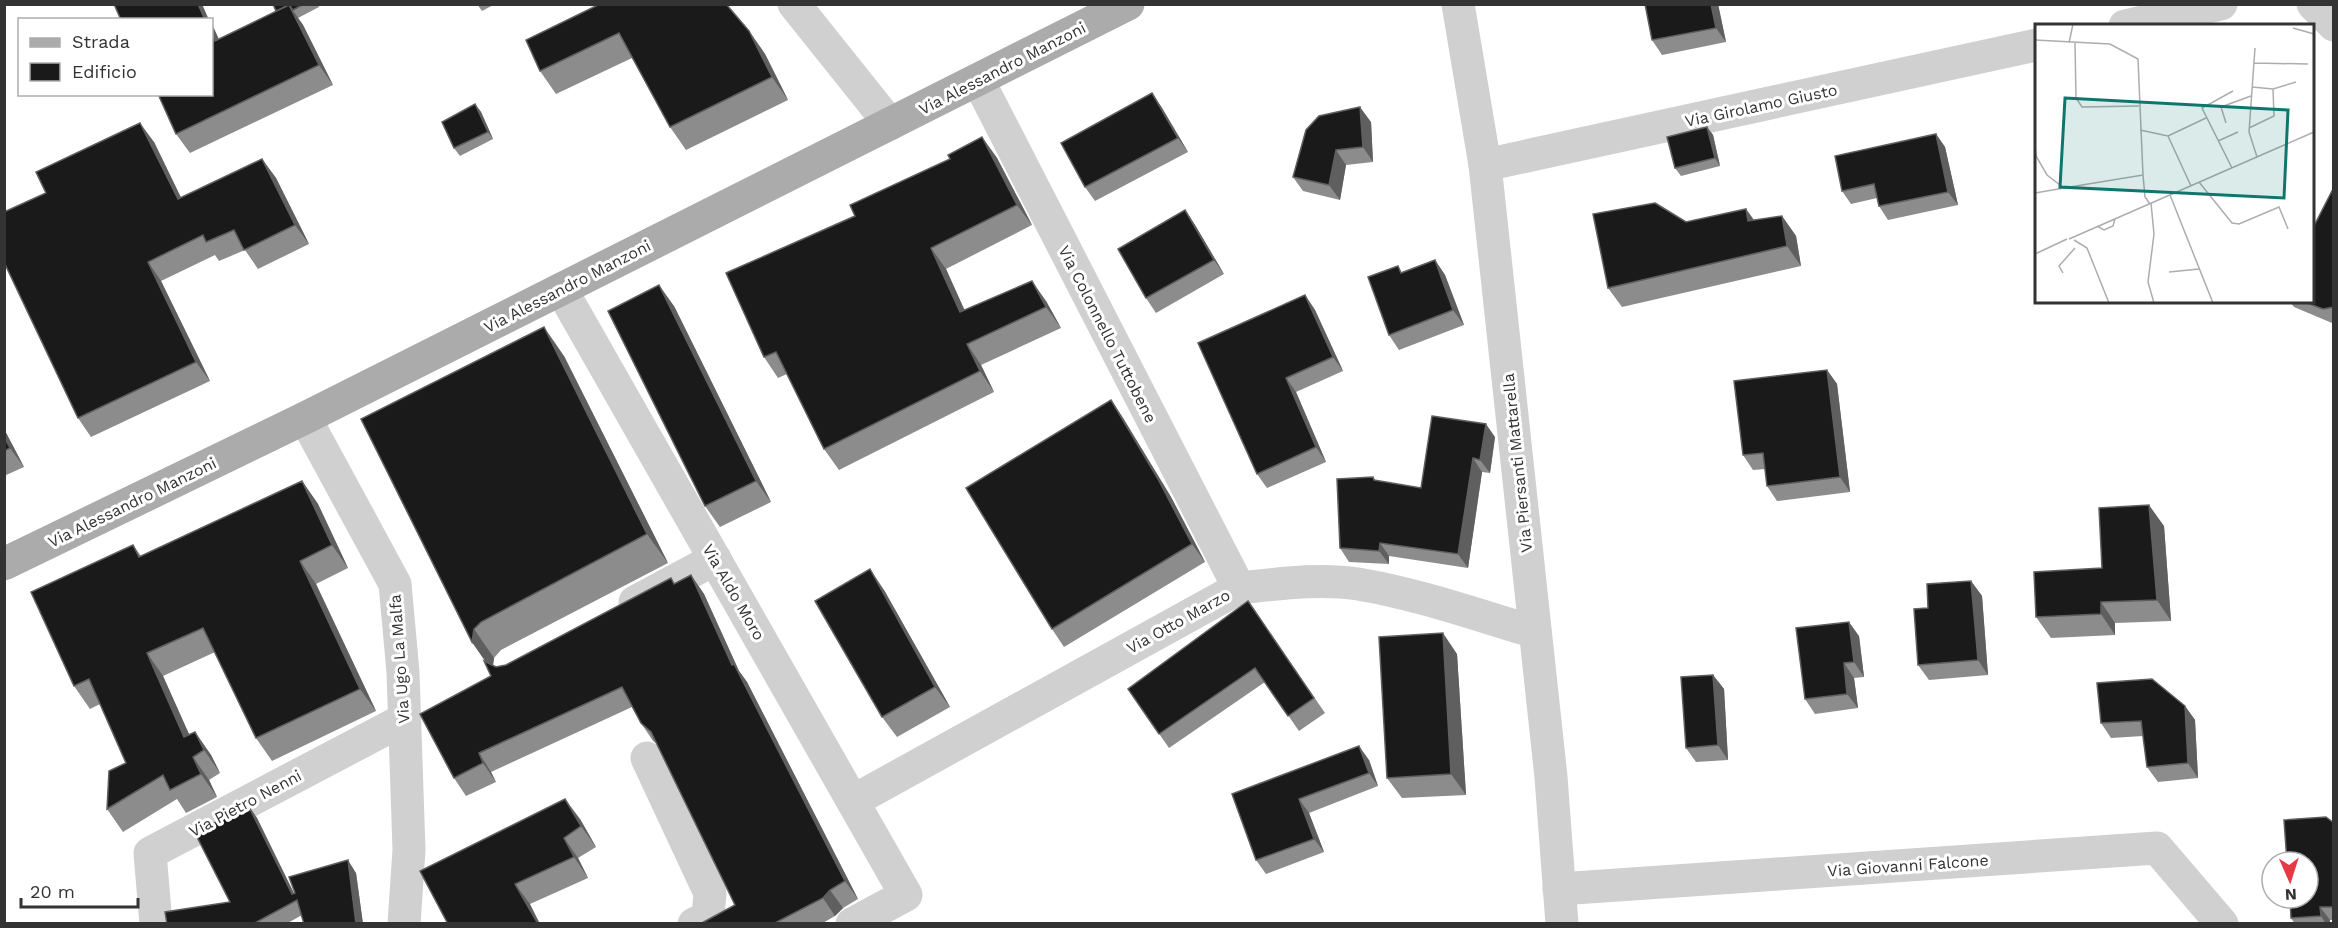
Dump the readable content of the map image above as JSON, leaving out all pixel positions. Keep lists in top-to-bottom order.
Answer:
{
  "streets": {
    "main road": ["Via Alessandro Manzoni"],
    "street": [
      "Via Girolamo Giusto",
      "Via Colonnello Tuttobene",
      "Via Piersanti Mattarella",
      "Via Aldo Moro",
      "Via Otto Marzo",
      "Via Ugo La Malfa",
      "Via Pietro Nenni",
      "Via Giovanni Falcone"
    ]
  },
  "crossings": [
    ["Via Alessandro Manzoni", "Via Colonnello Tuttobene"],
    ["Via Alessandro Manzoni", "Via Aldo Moro"],
    ["Via Alessandro Manzoni", "Via Ugo La Malfa"],
    ["Via Girolamo Giusto", "Via Piersanti Mattarella"],
    ["Via Colonnello Tuttobene", "Via Otto Marzo"],
    ["Via Piersanti Mattarella", "Via Otto Marzo"],
    ["Via Piersanti Mattarella", "Via Giovanni Falcone"],
    ["Via Aldo Moro", "Via Otto Marzo"],
    ["Via Ugo La Malfa", "Via Pietro Nenni"]
  ],
  "legend": ["Strada", "Edificio"],
  "scale_bar": "20 m",
  "north": "bottom"
}
